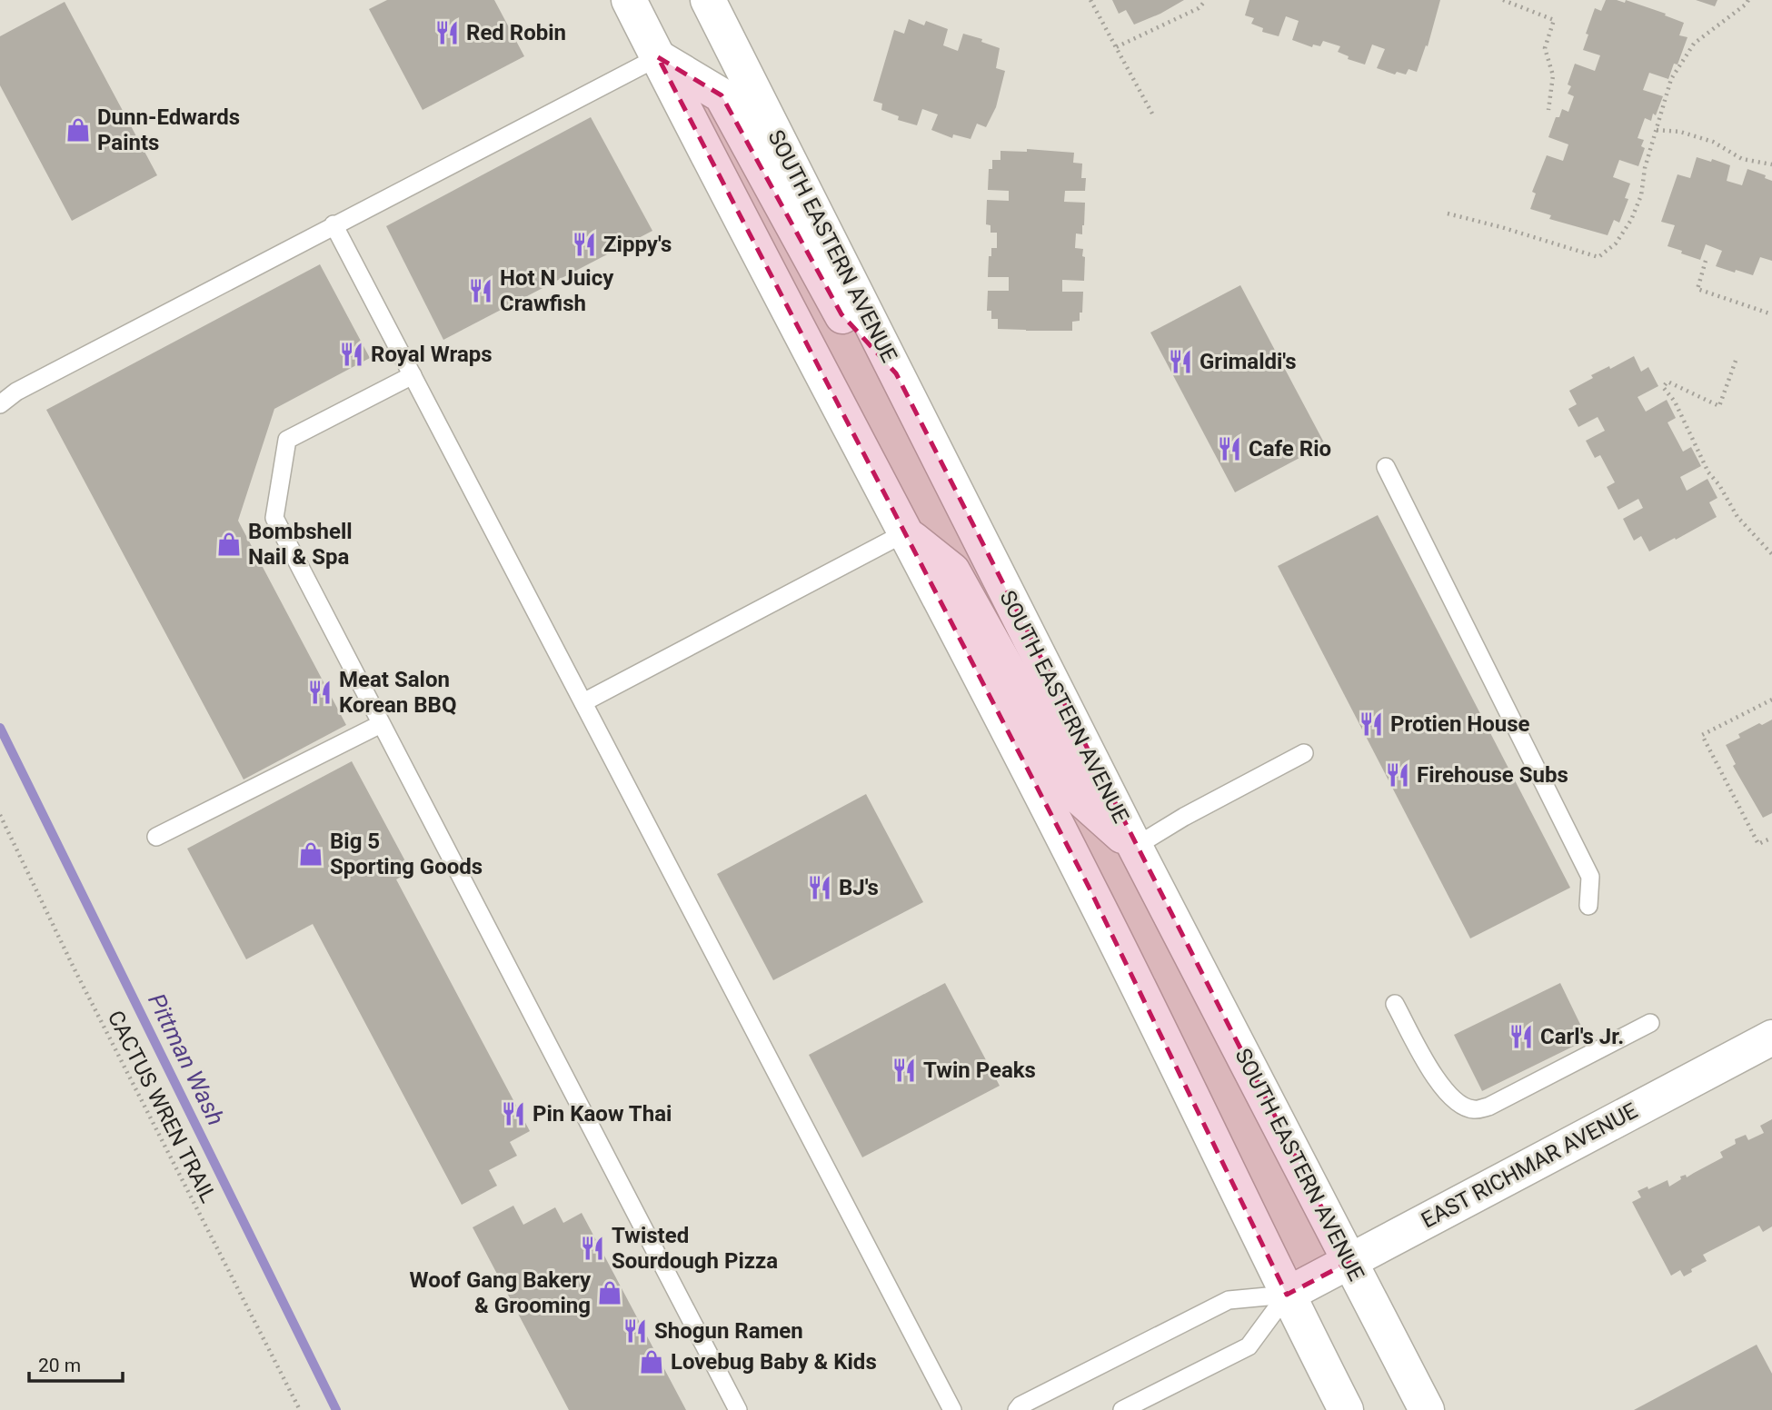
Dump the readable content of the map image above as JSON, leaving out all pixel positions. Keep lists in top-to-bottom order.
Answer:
{
  "streets": {
    "main road": ["SOUTH EASTERN AVENUE", "EAST RICHMAR AVENUE"],
    "path": ["CACTUS WREN TRAIL"]
  },
  "crossings": [
    ["SOUTH EASTERN AVENUE", "EAST RICHMAR AVENUE"]
  ],
  "water": ["Pittman Wash"],
  "places": {
    "restaurant": [
      "Red Robin",
      "Zippy's",
      "Hot N Juicy Crawfish",
      "Royal Wraps",
      "Grimaldi's",
      "Cafe Rio",
      "Meat Salon Korean BBQ",
      "Protien House",
      "Firehouse Subs",
      "BJ's",
      "Carl's Jr.",
      "Twin Peaks",
      "Pin Kaow Thai",
      "Twisted Sourdough Pizza",
      "Shogun Ramen"
    ],
    "shop": [
      "Dunn-Edwards Paints",
      "Bombshell Nail & Spa",
      "Big 5 Sporting Goods",
      "Woof Gang Bakery & Grooming",
      "Lovebug Baby & Kids"
    ]
  },
  "scale_bar": "20 m"
}
